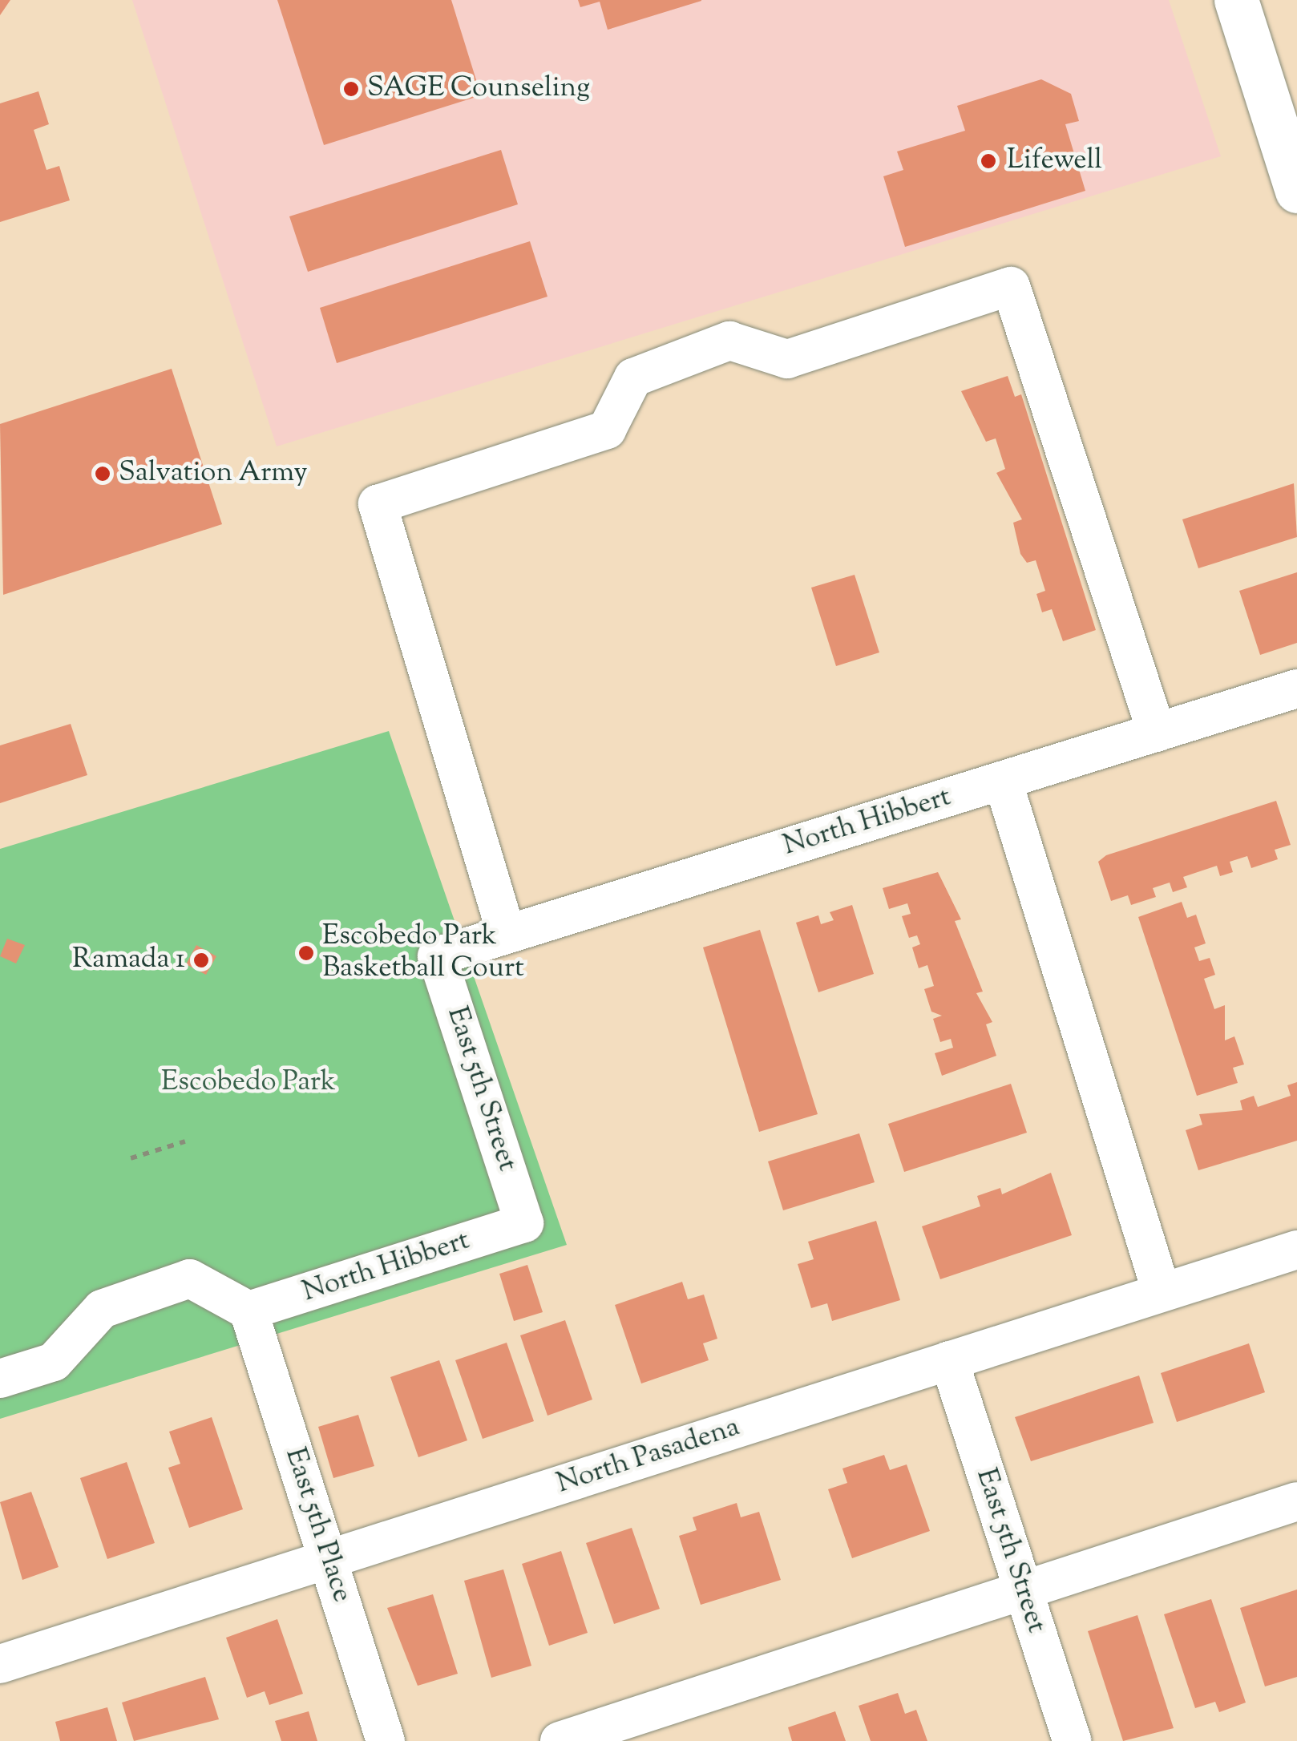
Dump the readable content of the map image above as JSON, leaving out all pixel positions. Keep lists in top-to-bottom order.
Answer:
{
  "streets": {
    "street": [
      "North Hibbert",
      "East 5th Street",
      "North Pasadena",
      "East 5th Place"
    ]
  },
  "crossings": [
    ["North Hibbert", "East 5th Street"],
    ["North Hibbert", "East 5th Place"],
    ["East 5th Street", "North Pasadena"],
    ["North Pasadena", "East 5th Place"]
  ],
  "parks": ["Escobedo Park"],
  "places": [
    "SAGE Counseling",
    "Lifewell",
    "Salvation Army",
    "Escobedo Park Basketball Court",
    "Ramada 1"
  ]
}
